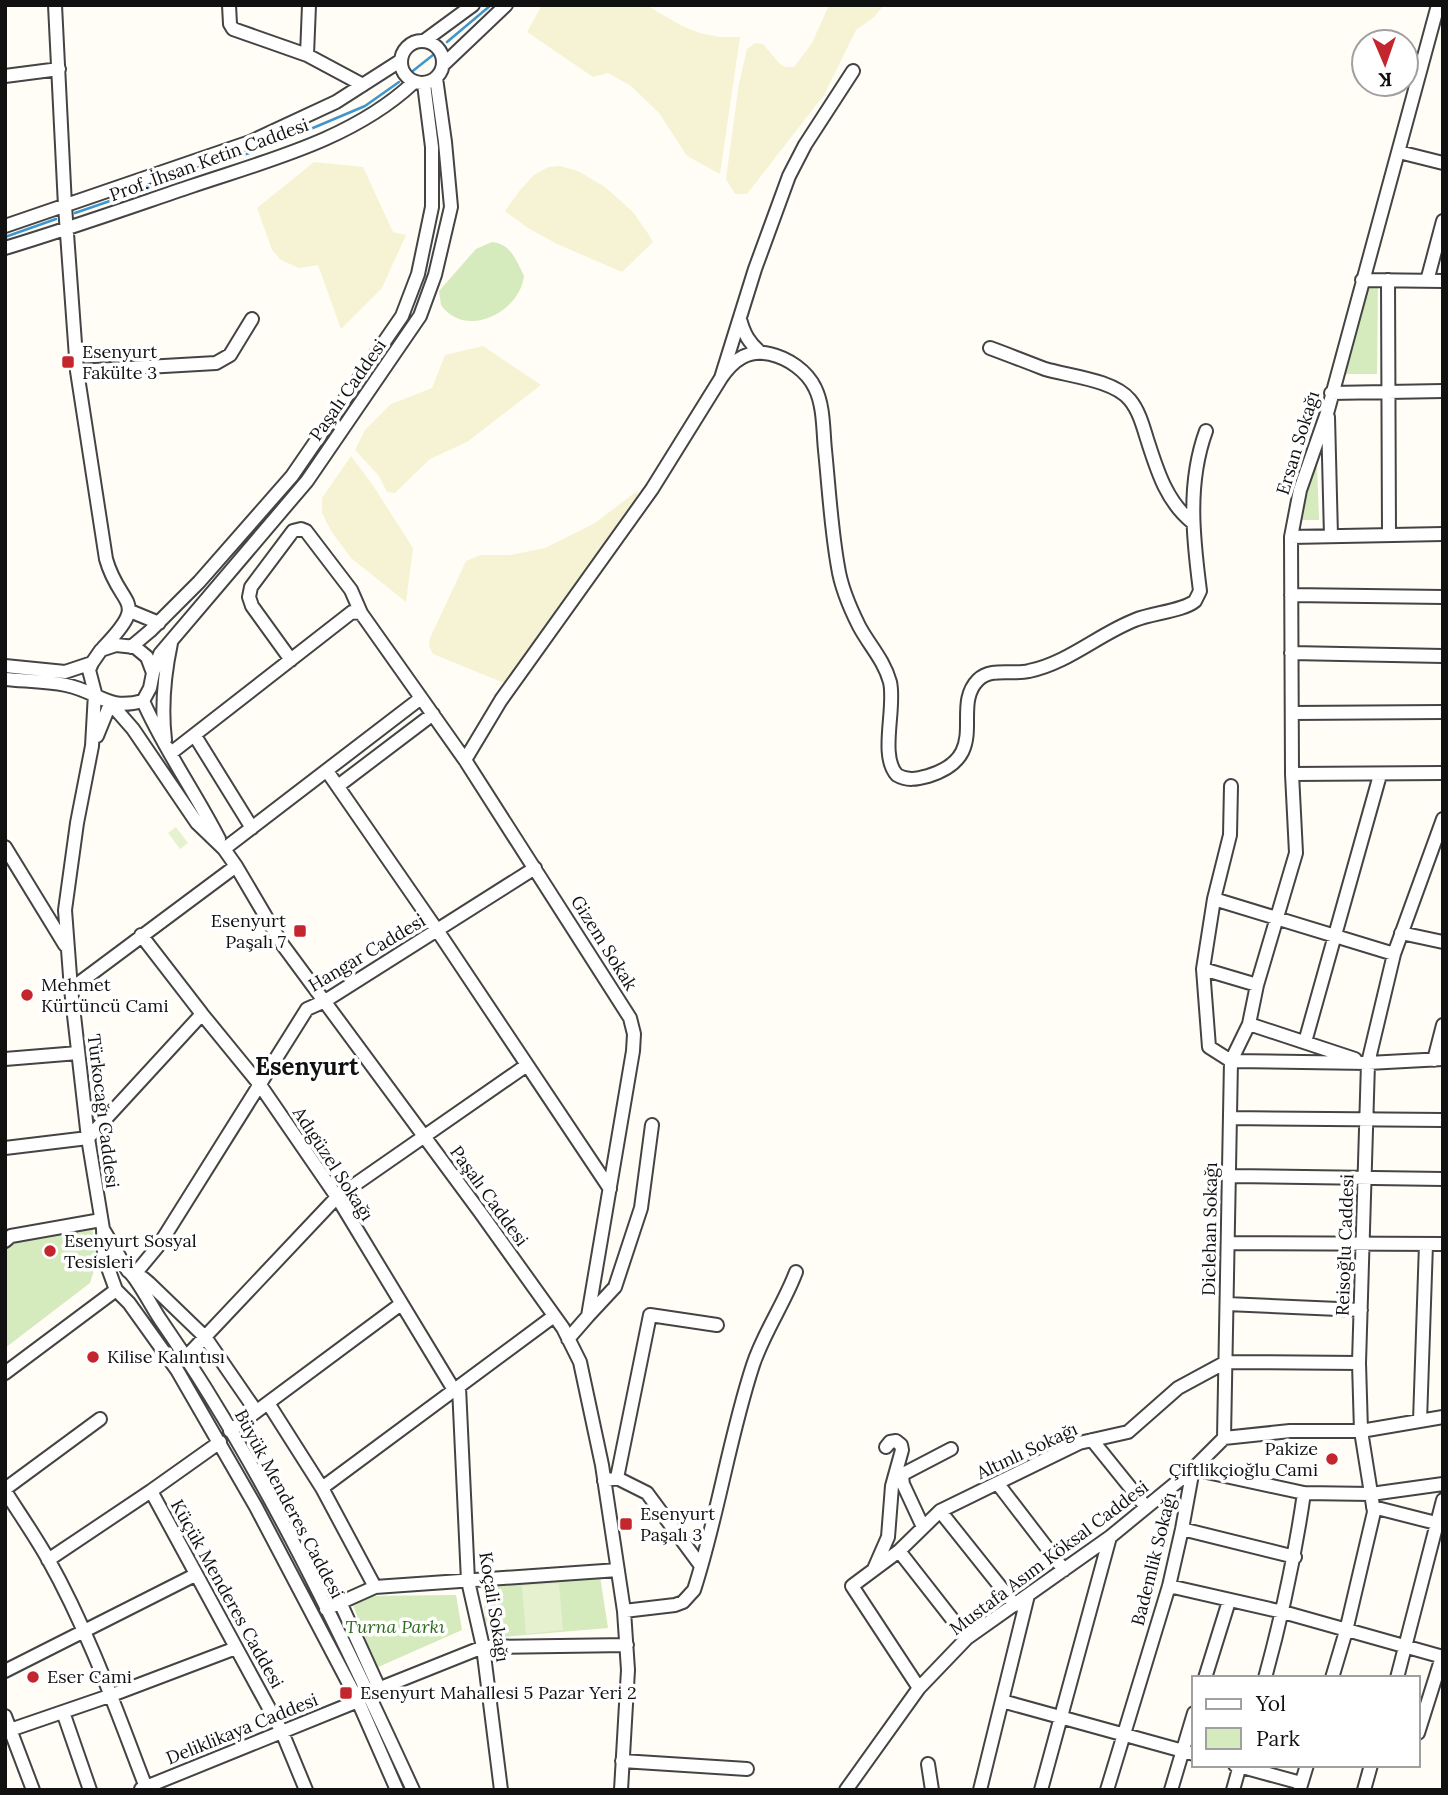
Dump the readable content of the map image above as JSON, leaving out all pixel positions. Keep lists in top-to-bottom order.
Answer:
{
  "streets": {
    "street": [
      "Prof. İhsan Ketin Caddesi",
      "Paşalı Caddesi",
      "Ersan Sokağı",
      "Gizem Sokak",
      "Hangar Caddesi",
      "Türkocağı Caddesi",
      "Adıgüzel Sokağı",
      "Diclehan Sokağı",
      "Reisoğlu Caddesi",
      "Altınlı Sokağı",
      "Büyük Menderes Caddesi",
      "Mustafa Asım Köksal Caddesi",
      "Bademlik Sokağı",
      "Küçük Menderes Caddesi",
      "Koçali Sokağı",
      "Deliklikaya Caddesi"
    ]
  },
  "crossings": [
    ["Prof. İhsan Ketin Caddesi", "Paşalı Caddesi"],
    ["Paşalı Caddesi", "Hangar Caddesi"],
    ["Paşalı Caddesi", "Deliklikaya Caddesi"],
    ["Ersan Sokağı", "Diclehan Sokağı"],
    ["Gizem Sokak", "Hangar Caddesi"],
    ["Hangar Caddesi", "Türkocağı Caddesi"],
    ["Hangar Caddesi", "Adıgüzel Sokağı"],
    ["Hangar Caddesi", "Büyük Menderes Caddesi"],
    ["Türkocağı Caddesi", "Büyük Menderes Caddesi"],
    ["Adıgüzel Sokağı", "Koçali Sokağı"],
    ["Diclehan Sokağı", "Altınlı Sokağı"],
    ["Diclehan Sokağı", "Mustafa Asım Köksal Caddesi"],
    ["Altınlı Sokağı", "Mustafa Asım Köksal Caddesi"],
    ["Büyük Menderes Caddesi", "Deliklikaya Caddesi"],
    ["Mustafa Asım Köksal Caddesi", "Bademlik Sokağı"],
    ["Küçük Menderes Caddesi", "Deliklikaya Caddesi"],
    ["Koçali Sokağı", "Deliklikaya Caddesi"]
  ],
  "districts": ["Esenyurt"],
  "parks": ["Turna Parkı"],
  "places": {
    "transit": [
      "Esenyurt Fakülte 3",
      "Esenyurt Paşalı 7",
      "Esenyurt Paşalı 3",
      "Esenyurt Mahallesi 5 Pazar Yeri 2"
    ],
    "other": [
      "Mehmet Kürtüncü Cami",
      "Esenyurt Sosyal Tesisleri",
      "Kilise Kalıntısı",
      "Pakize Çiftlikçioğlu Cami",
      "Eser Cami"
    ]
  },
  "legend": ["Yol", "Park"],
  "north": "bottom"
}
